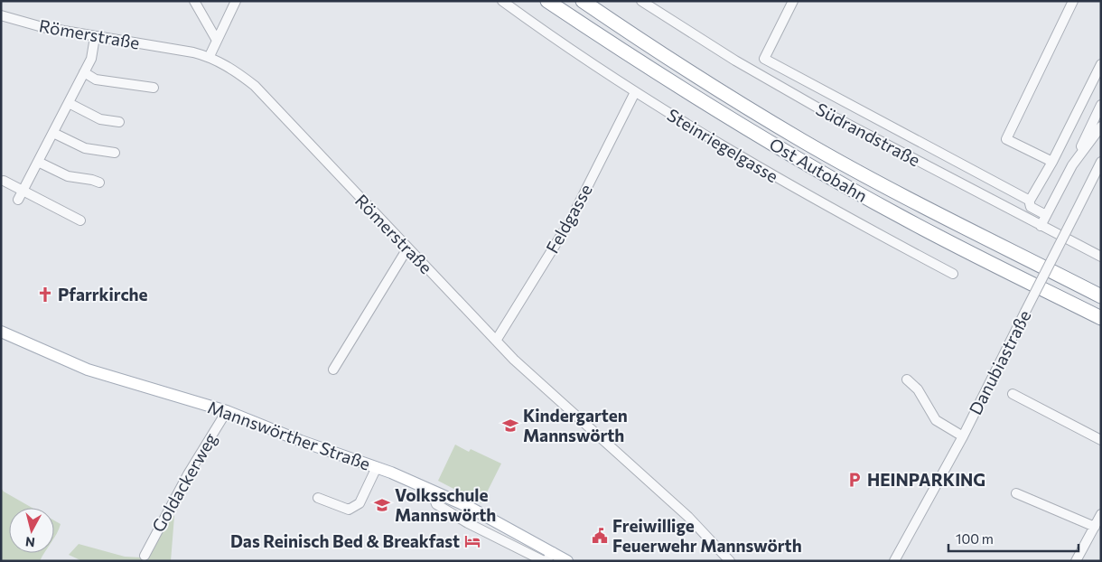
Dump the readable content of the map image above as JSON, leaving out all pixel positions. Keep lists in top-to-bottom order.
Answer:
{
  "streets": {
    "highway": ["Ost Autobahn"],
    "main road": ["Mannswörther Straße"],
    "street": [
      "Römerstraße",
      "Südrandstraße",
      "Steinriegelgasse",
      "Feldgasse",
      "Danubiastraße",
      "Goldackerweg"
    ]
  },
  "crossings": [
    ["Römerstraße", "Feldgasse"],
    ["Steinriegelgasse", "Feldgasse"],
    ["Mannswörther Straße", "Goldackerweg"]
  ],
  "places": {
    "church": ["Pfarrkirche"],
    "school or university": ["Kindergarten Mannswörth", "Volksschule Mannswörth"],
    "parking": ["HEINPARKING"],
    "public building": ["Freiwillige Feuerwehr Mannswörth"],
    "hotel": ["Das Reinisch Bed & Breakfast"]
  },
  "scale_bar": "100 m",
  "north": "bottom"
}
